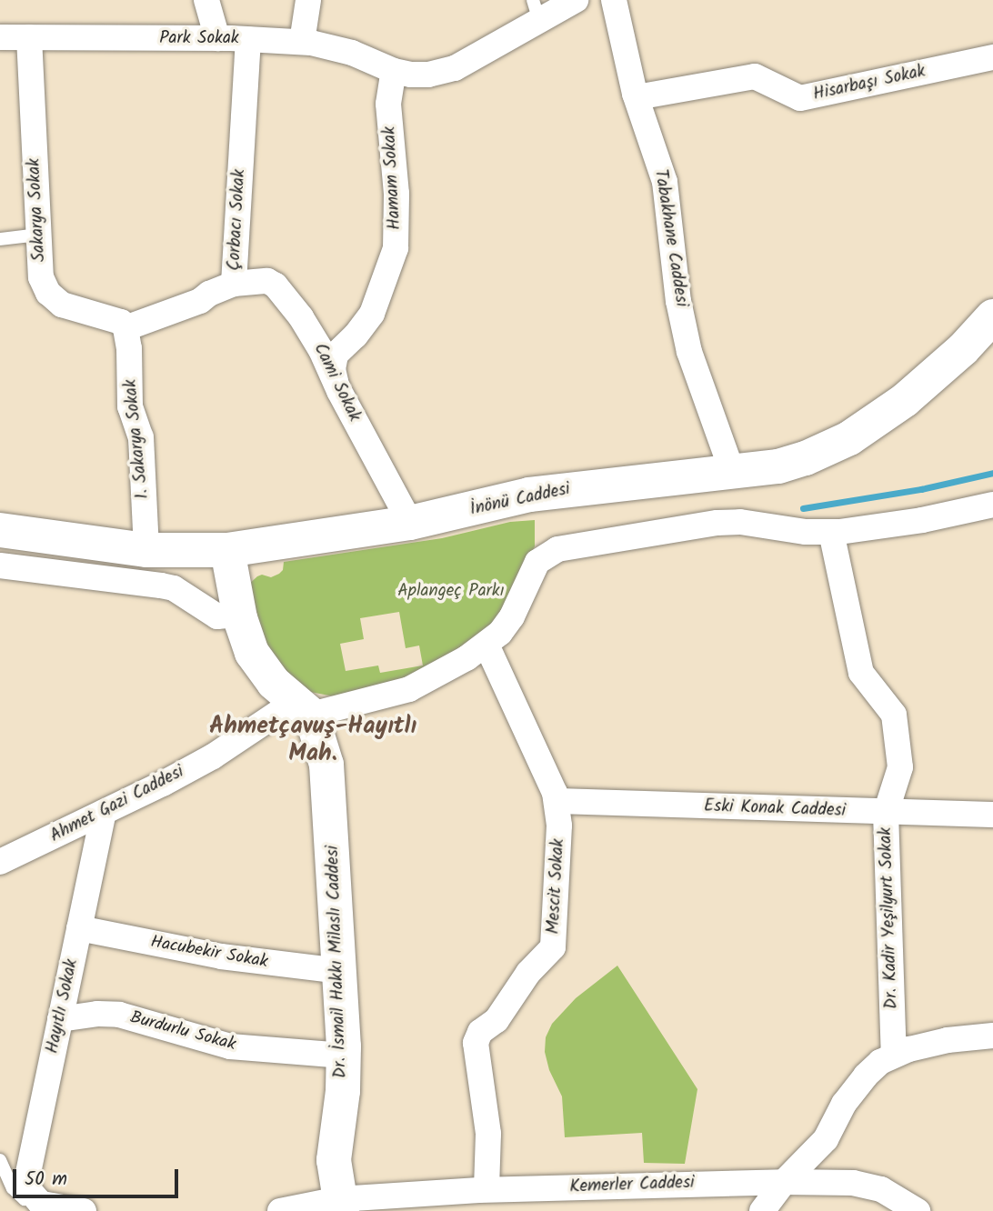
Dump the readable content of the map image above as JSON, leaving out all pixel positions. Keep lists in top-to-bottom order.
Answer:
{
  "streets": {
    "street": [
      "Park Sokak",
      "Hisarbaşı Sokak",
      "Hamam Sokak",
      "Sakarya Sokak",
      "Çorbacı Sokak",
      "Tabakhane Caddesi",
      "Cami Sokak",
      "1. Sakarya Sokak",
      "İnönü Caddesi",
      "Ahmet Gazi Caddesi",
      "Eski Konak Caddesi",
      "Mescit Sokak",
      "Dr. Kadir Yeşilyurt Sokak",
      "Hacubekir Sokak",
      "Dr. İsmail Hakkı Milaslı Caddesi",
      "Hayıtlı Sokak",
      "Burdurlu Sokak",
      "Kemerler Caddesi"
    ]
  },
  "crossings": [
    ["Park Sokak", "Hamam Sokak"],
    ["Park Sokak", "Sakarya Sokak"],
    ["Park Sokak", "Çorbacı Sokak"],
    ["Hisarbaşı Sokak", "Tabakhane Caddesi"],
    ["Hamam Sokak", "Cami Sokak"],
    ["Sakarya Sokak", "Çorbacı Sokak"],
    ["Sakarya Sokak", "1. Sakarya Sokak"],
    ["Çorbacı Sokak", "Cami Sokak"],
    ["Çorbacı Sokak", "1. Sakarya Sokak"],
    ["Tabakhane Caddesi", "İnönü Caddesi"],
    ["Cami Sokak", "İnönü Caddesi"],
    ["1. Sakarya Sokak", "İnönü Caddesi"],
    ["Ahmet Gazi Caddesi", "Dr. İsmail Hakkı Milaslı Caddesi"],
    ["Ahmet Gazi Caddesi", "Hayıtlı Sokak"],
    ["Eski Konak Caddesi", "Mescit Sokak"],
    ["Eski Konak Caddesi", "Dr. Kadir Yeşilyurt Sokak"],
    ["Mescit Sokak", "Kemerler Caddesi"],
    ["Hacubekir Sokak", "Dr. İsmail Hakkı Milaslı Caddesi"],
    ["Hacubekir Sokak", "Hayıtlı Sokak"],
    ["Dr. İsmail Hakkı Milaslı Caddesi", "Burdurlu Sokak"],
    ["Dr. İsmail Hakkı Milaslı Caddesi", "Kemerler Caddesi"],
    ["Hayıtlı Sokak", "Burdurlu Sokak"]
  ],
  "districts": ["Ahmetçavuş-Hayıtlı Mah."],
  "parks": ["Aplangeç Parkı"],
  "scale_bar": "50 m"
}
